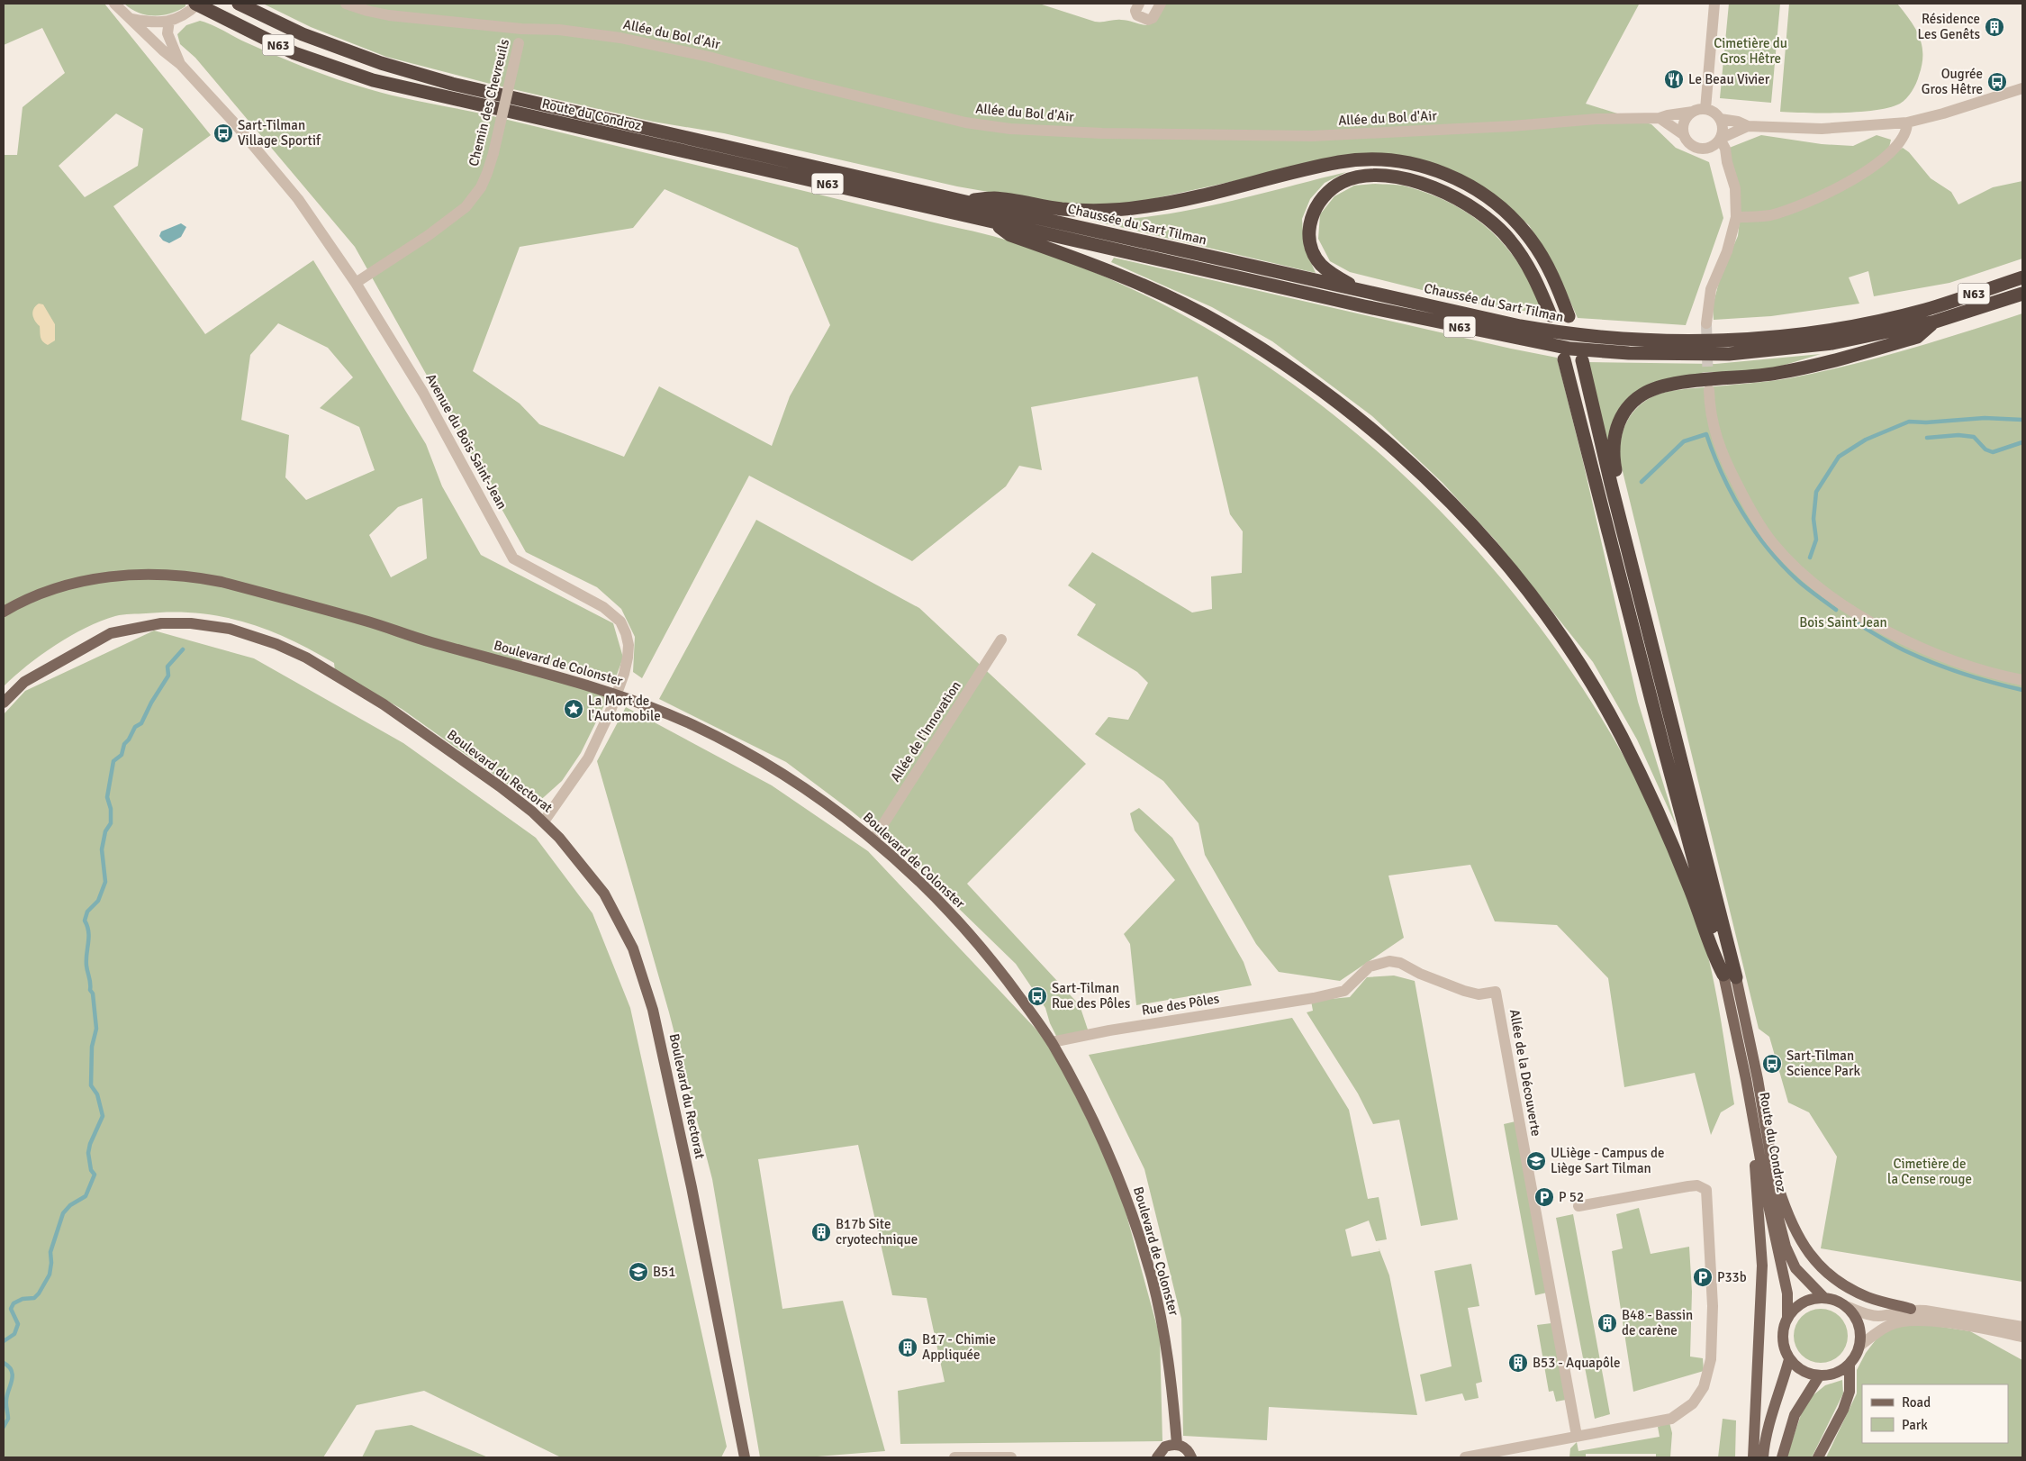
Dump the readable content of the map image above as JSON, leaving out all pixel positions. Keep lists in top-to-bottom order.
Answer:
{
  "streets": {
    "highway": ["N63", "Route du Condroz", "Chaussée du Sart Tilman"],
    "main road": ["Boulevard de Colonster", "Boulevard du Rectorat"],
    "street": [
      "Allée du Bol d'Air",
      "Chemin des Chevreuils",
      "Avenue du Bois Saint-Jean",
      "Allée de l'Innovation",
      "Rue des Pôles",
      "Allée de la Découverte"
    ]
  },
  "crossings": [
    ["Allée du Bol d'Air", "Chemin des Chevreuils"],
    ["N63", "Route du Condroz"],
    ["Chemin des Chevreuils", "Avenue du Bois Saint-Jean"],
    ["Route du Condroz", "Chaussée du Sart Tilman"],
    ["Avenue du Bois Saint-Jean", "Boulevard de Colonster"],
    ["Avenue du Bois Saint-Jean", "Boulevard du Rectorat"],
    ["Boulevard de Colonster", "Allée de l'Innovation"],
    ["Boulevard de Colonster", "Rue des Pôles"],
    ["Rue des Pôles", "Allée de la Découverte"]
  ],
  "parks": ["Cimetière du Gros Hêtre", "Bois Saint Jean", "Cimetière de la Cense rouge"],
  "places": {
    "building": [
      "Résidence Les Genêts",
      "B17b Site cryotechnique",
      "B48 - Bassin de carène",
      "B17 - Chimie Appliquée",
      "B53 - Aquapôle"
    ],
    "restaurant": ["Le Beau Vivier"],
    "bus stop": [
      "Ougrée Gros Hêtre",
      "Sart-Tilman Village Sportif",
      "Sart-Tilman Rue des Pôles",
      "Sart-Tilman Science Park"
    ],
    "place": ["La Mort de l'Automobile"],
    "school or university": ["ULiège - Campus de Liège Sart Tilman", "B51"],
    "parking": ["P 52", "P33b"]
  },
  "legend": ["Road", "Park"]
}
